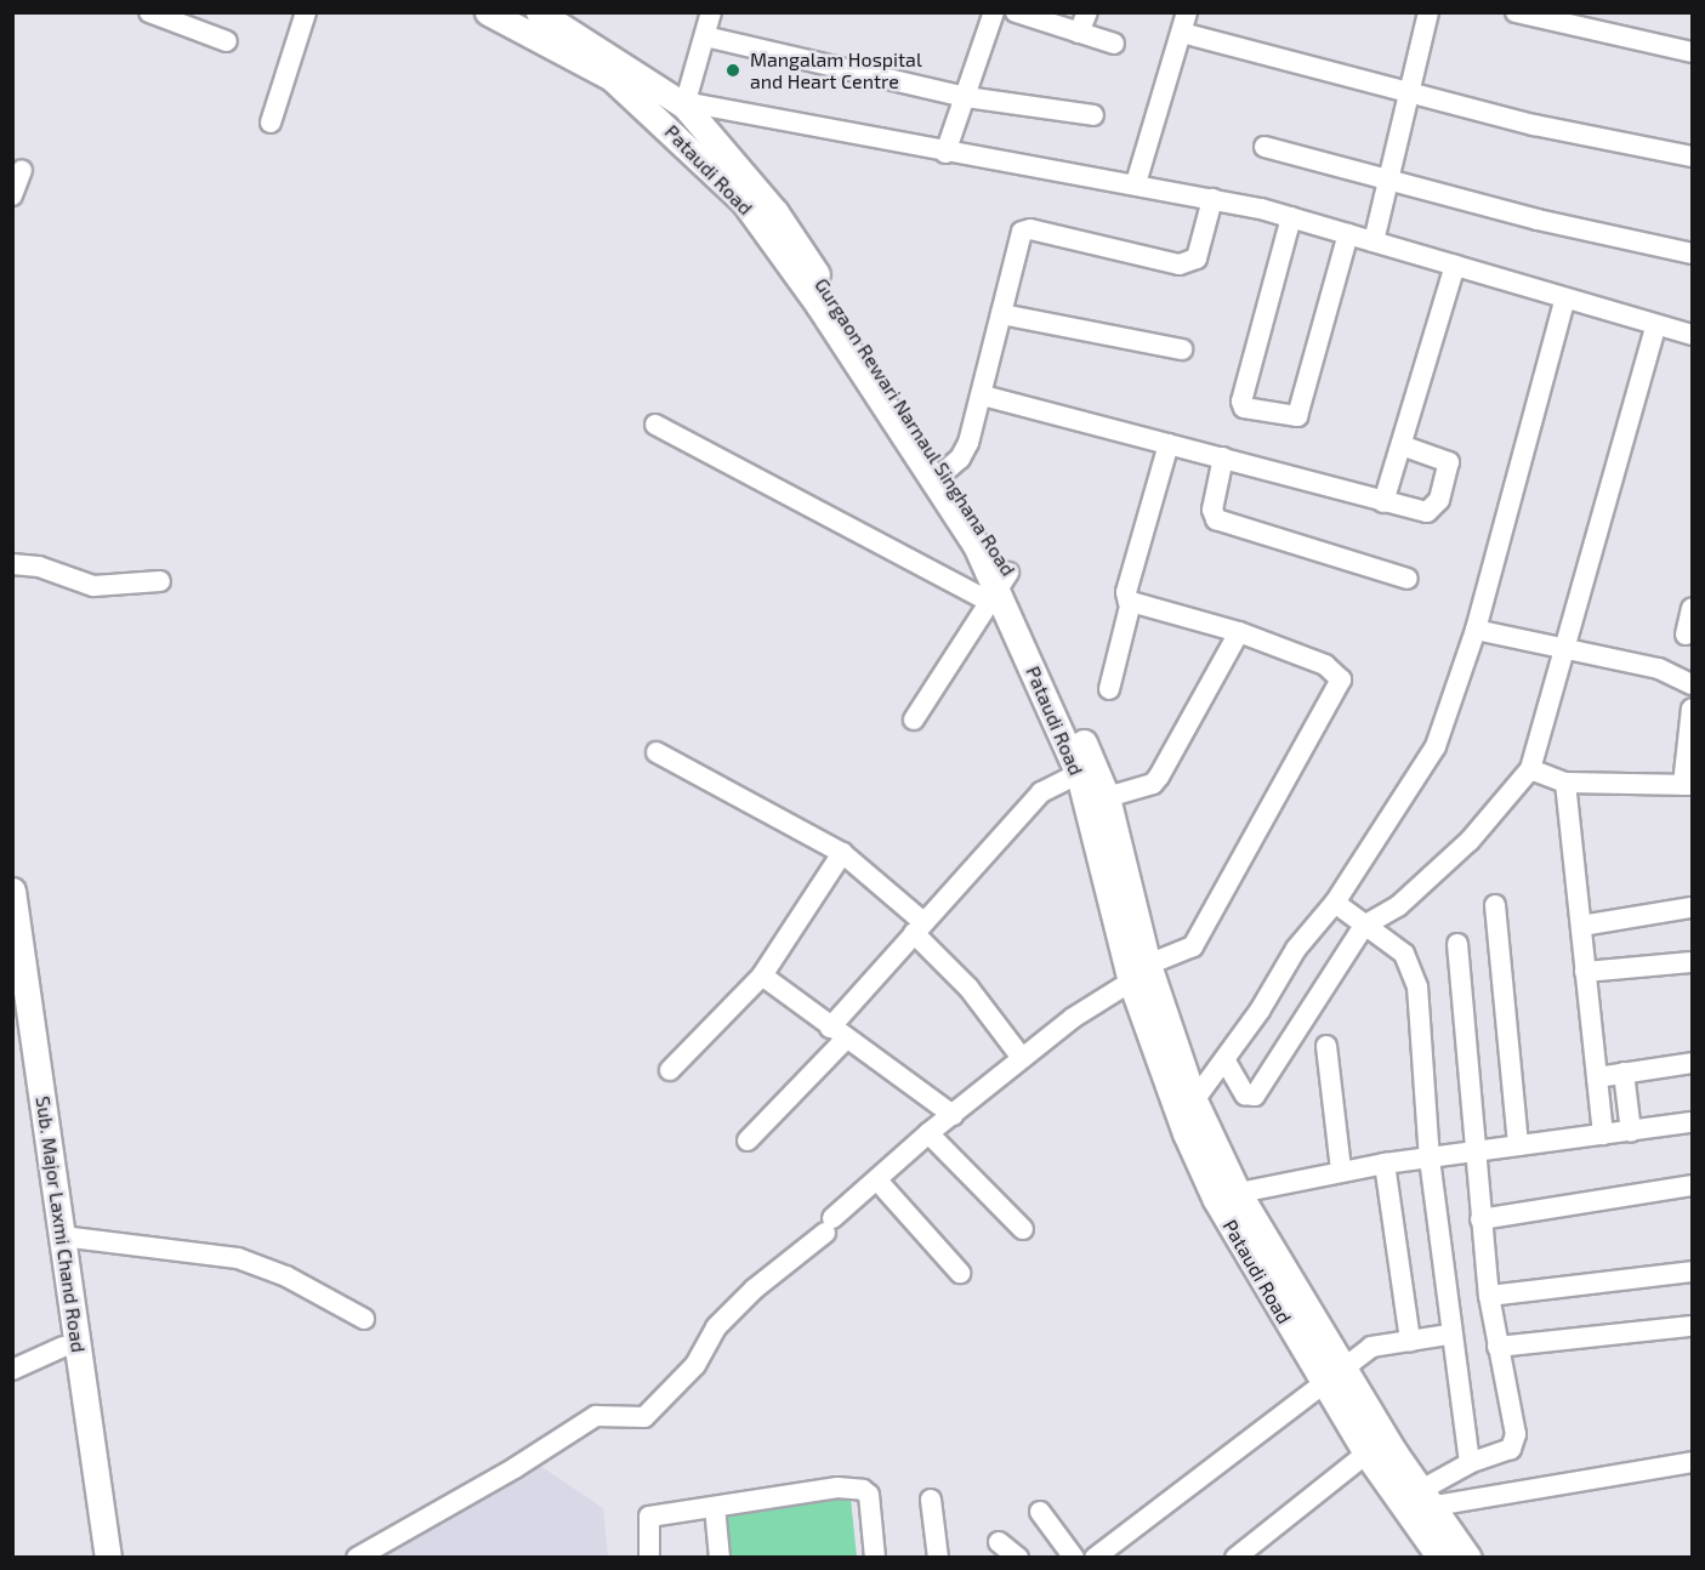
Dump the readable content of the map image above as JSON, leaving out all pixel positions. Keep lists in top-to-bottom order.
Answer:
{
  "streets": {
    "main road": ["Pataudi Road", "Gurgaon Rewari Narnaul Singhana Road", "Sub. Major Laxmi Chand Road"]
  },
  "crossings": [
    ["Pataudi Road", "Gurgaon Rewari Narnaul Singhana Road"]
  ],
  "places": ["Mangalam Hospital and Heart Centre"]
}
